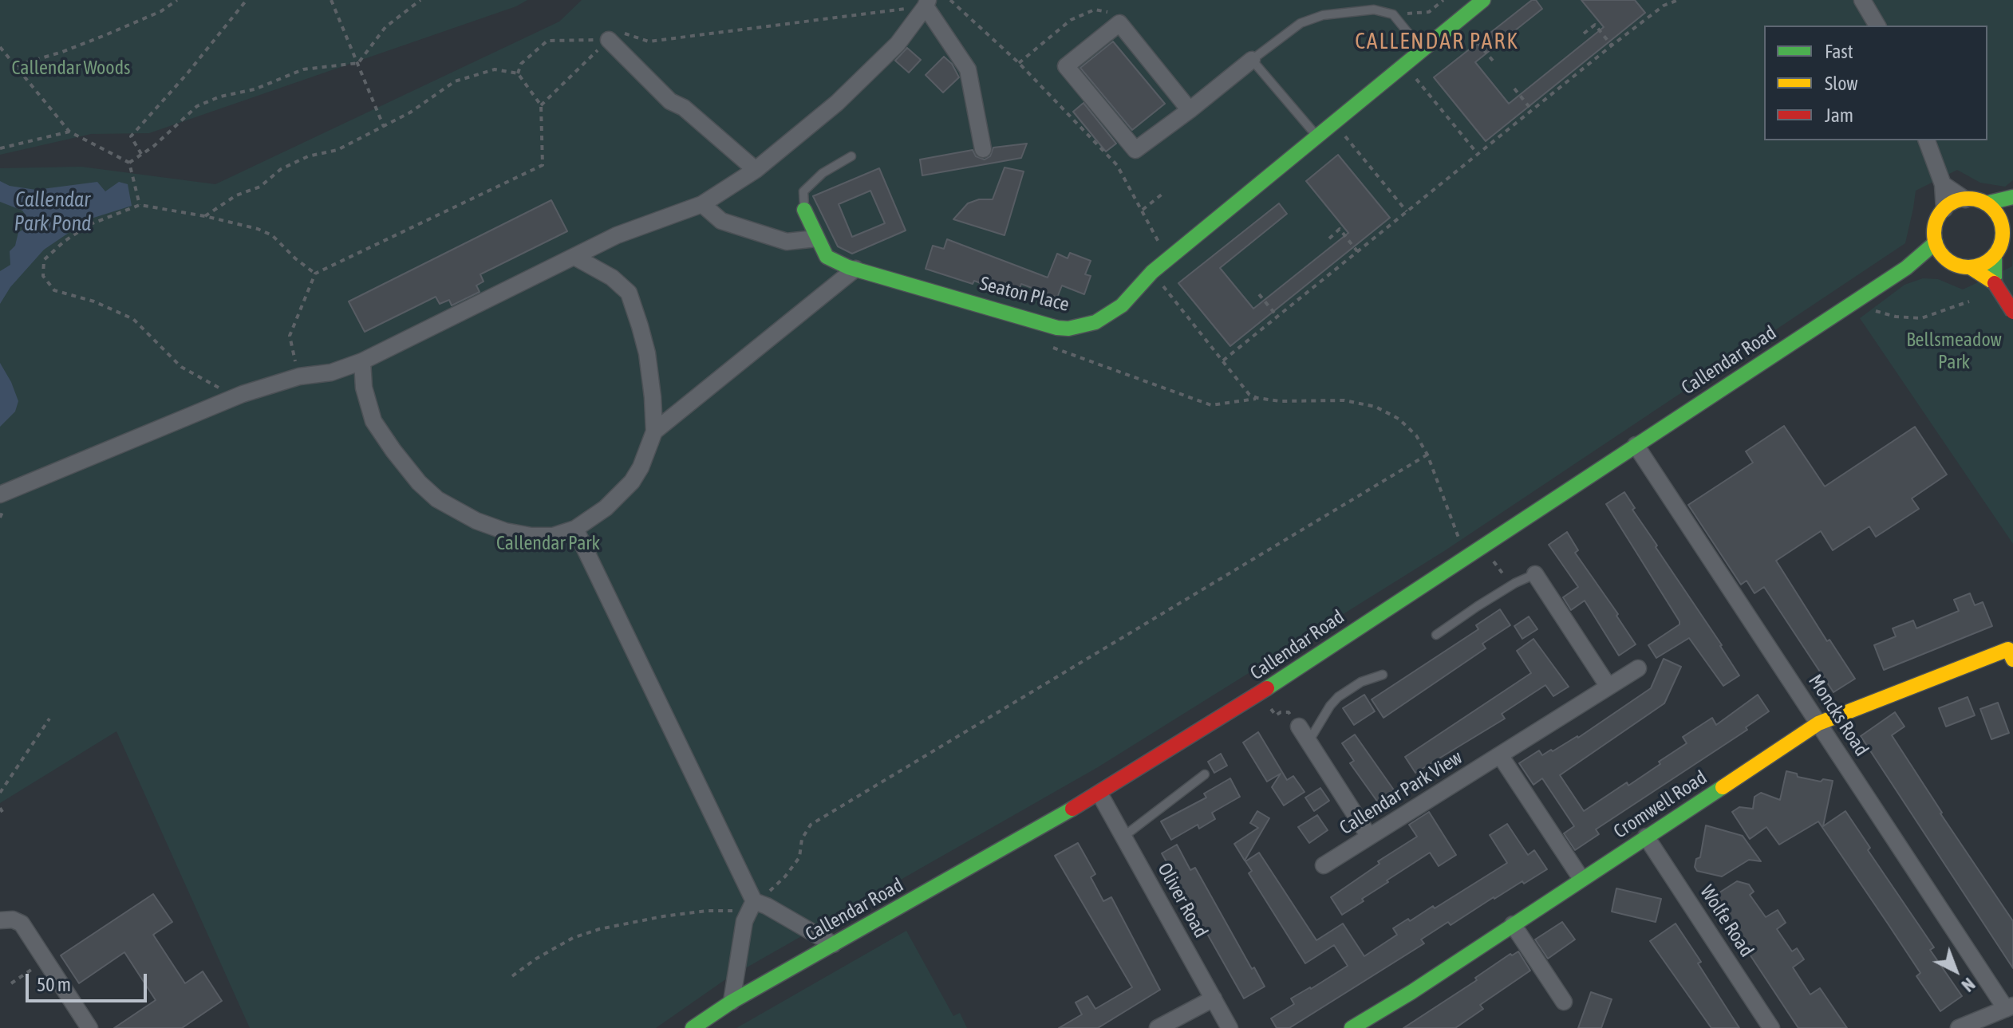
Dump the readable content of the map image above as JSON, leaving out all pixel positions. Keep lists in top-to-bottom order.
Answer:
{
  "streets": {
    "main road": ["Seaton Place", "Callendar Road", "Cromwell Road"],
    "street": [
      "Moncks Road",
      "Callendar Park View",
      "Oliver Road",
      "Wolfe Road"
    ]
  },
  "crossings": [
    ["Callendar Road", "Moncks Road"],
    ["Callendar Road", "Oliver Road"],
    ["Moncks Road", "Cromwell Road"],
    ["Cromwell Road", "Wolfe Road"]
  ],
  "districts": ["CALLENDAR PARK"],
  "water": ["Callendar Park Pond"],
  "parks": ["Callendar Woods", "Bellsmeadow Park", "Callendar Park"],
  "legend": ["Fast", "Slow", "Jam"],
  "scale_bar": "50 m",
  "north": "bottom right"
}
